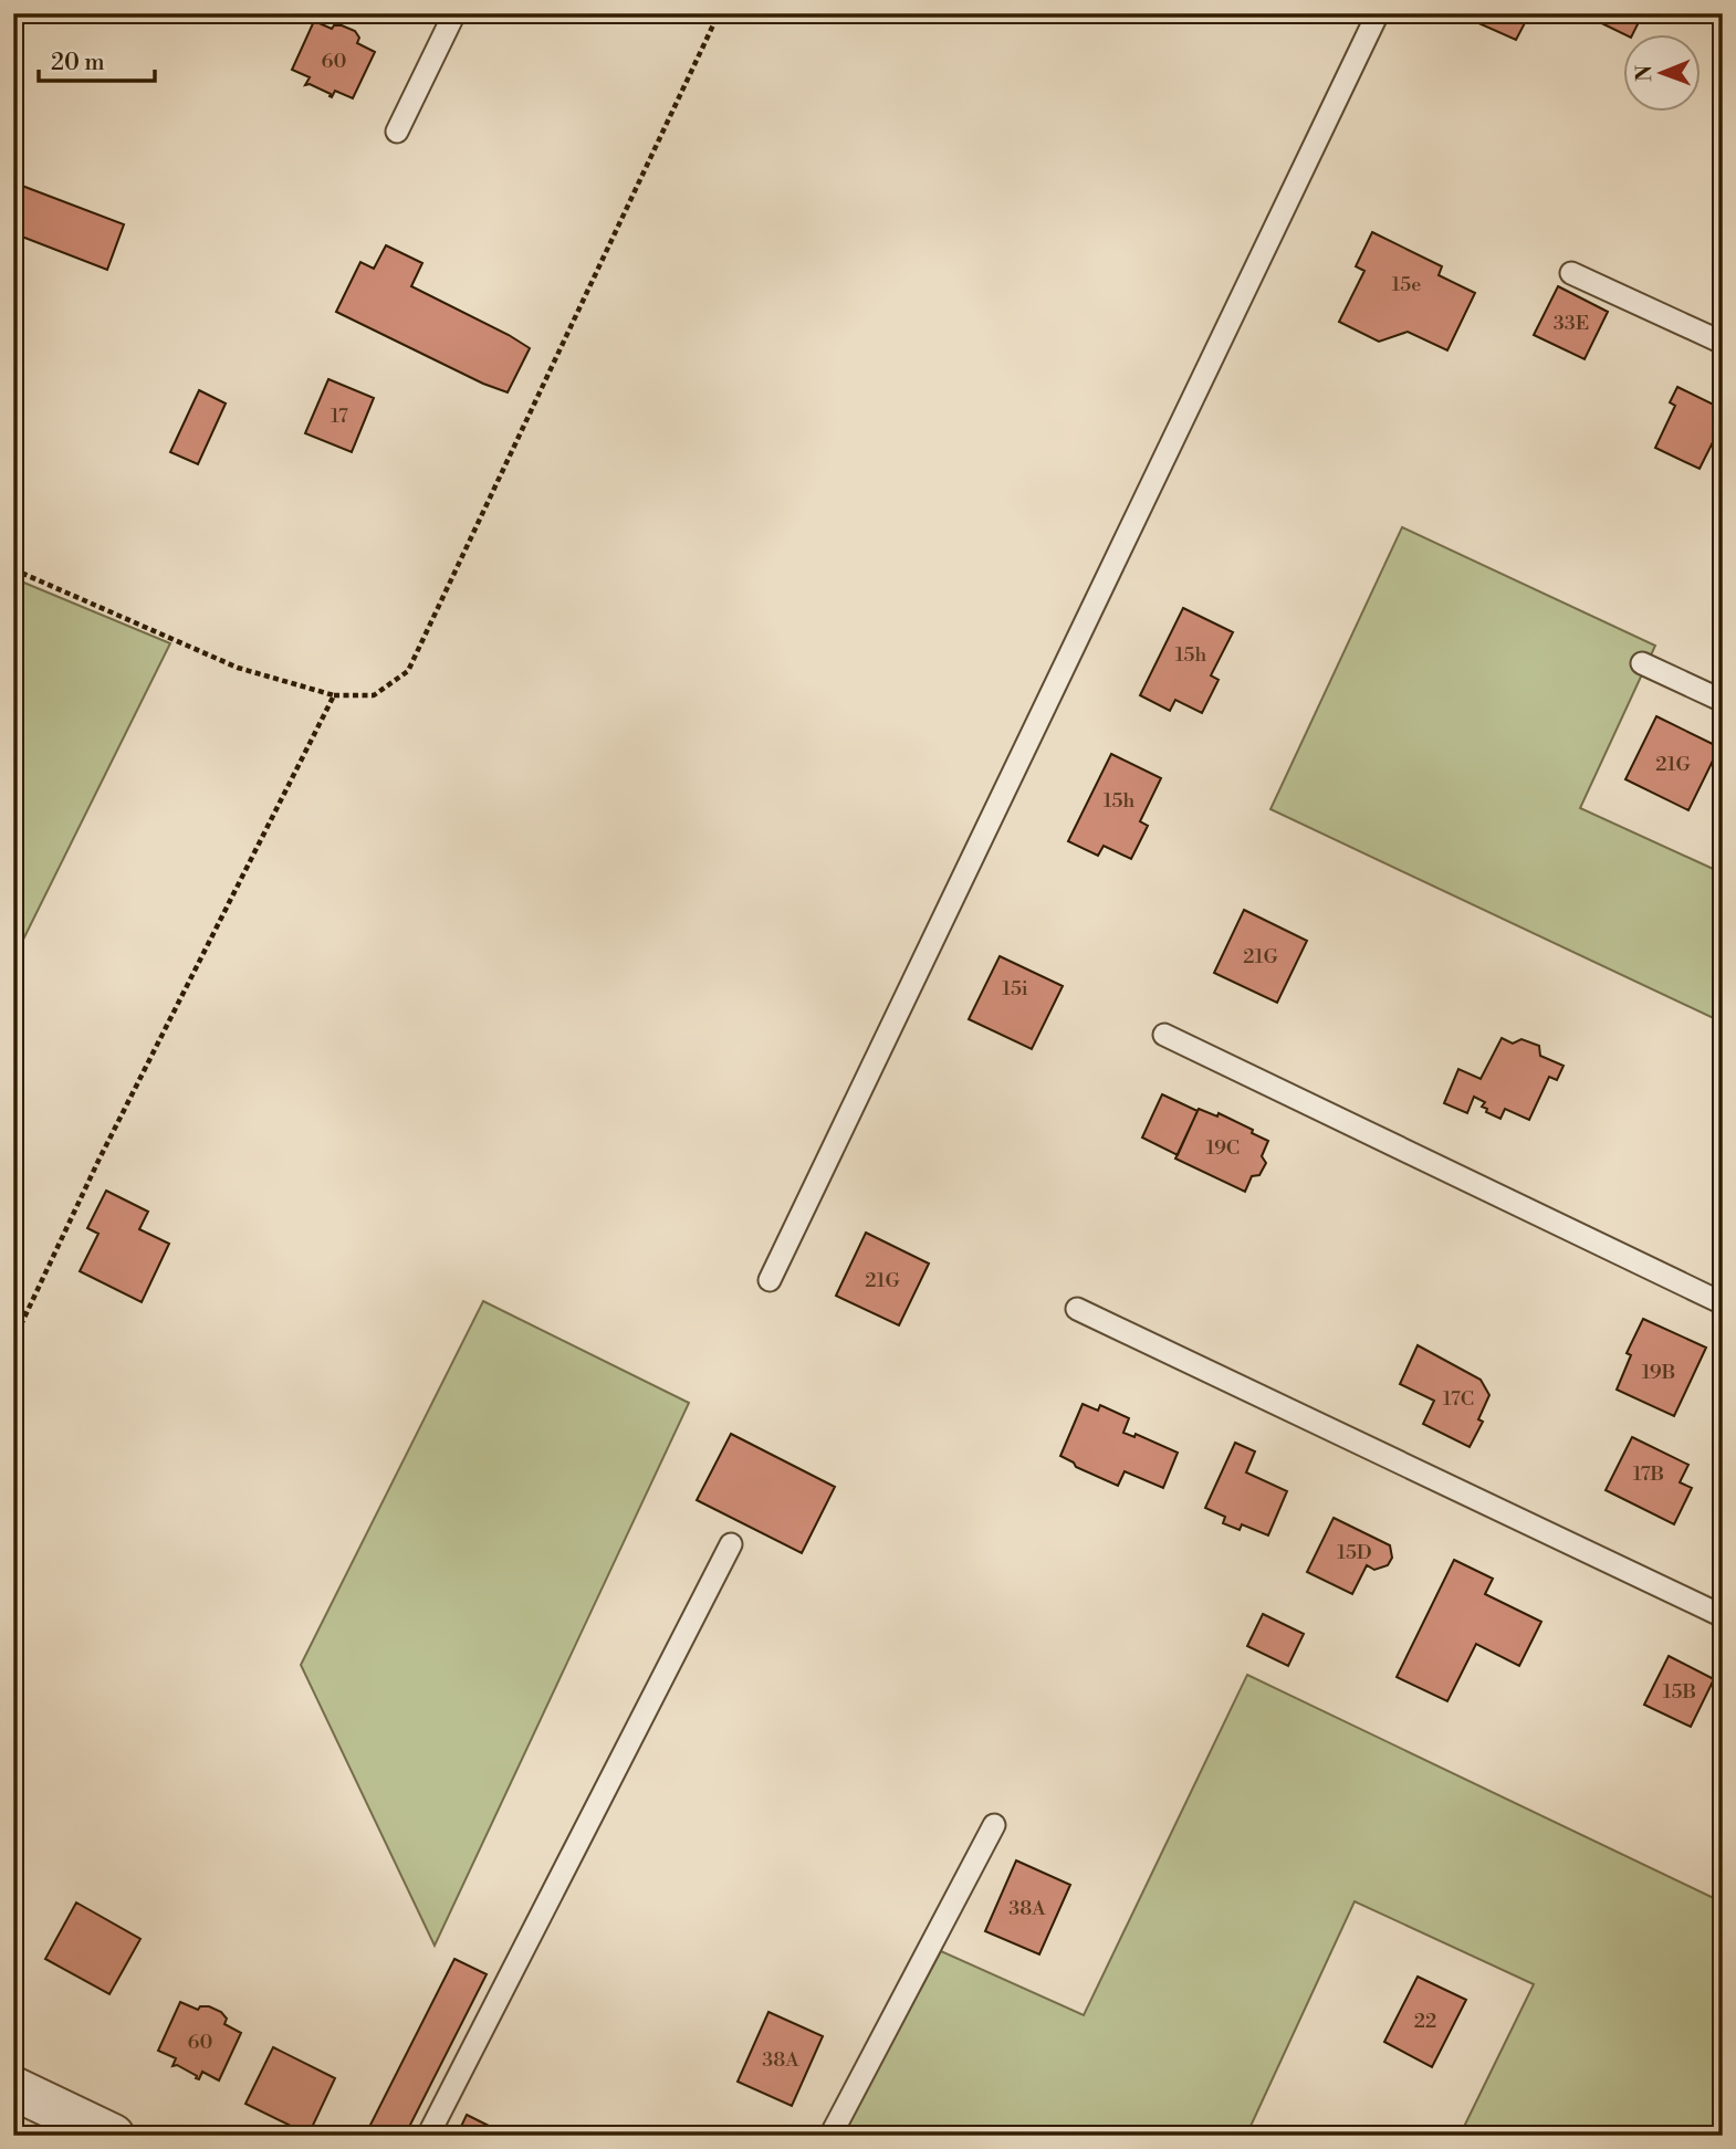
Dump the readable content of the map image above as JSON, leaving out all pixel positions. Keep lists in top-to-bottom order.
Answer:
{
  "house_numbers": [
    "60",
    "15e",
    "33E",
    "17",
    "15h",
    "21G",
    "15h",
    "21G",
    "15i",
    "19C",
    "21G",
    "19B",
    "17C",
    "17B",
    "15D",
    "15B",
    "38A",
    "22",
    "60",
    "38A"
  ],
  "scale_bar": "20 m",
  "north": "left"
}
